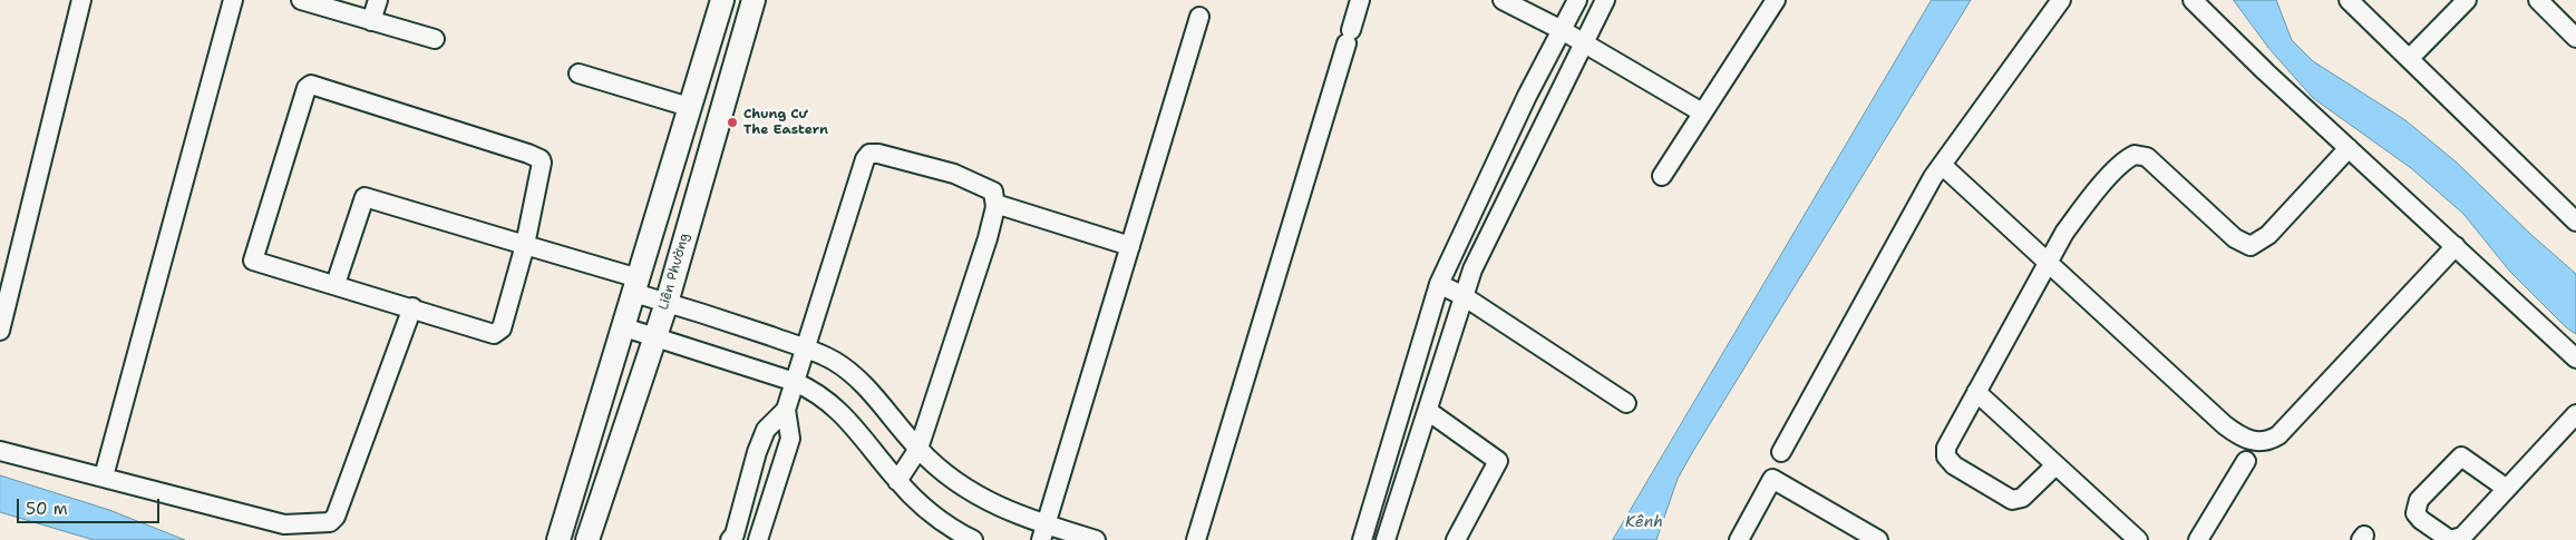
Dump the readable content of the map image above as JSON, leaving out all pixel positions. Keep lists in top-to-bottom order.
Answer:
{
  "streets": {
    "street": ["Liên Phường"]
  },
  "water": ["Kênh"],
  "places": ["Chung Cư The Eastern"],
  "scale_bar": "50 m"
}
